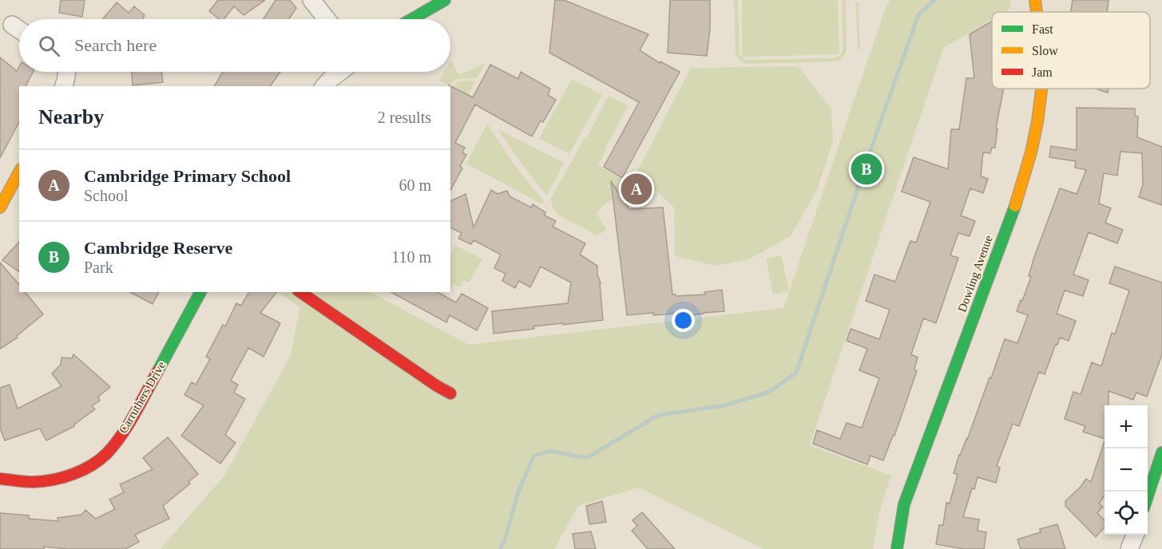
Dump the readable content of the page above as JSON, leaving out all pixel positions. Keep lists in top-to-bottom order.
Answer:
{
  "streets": {
    "street": ["Dowling Avenue", "Carruthers Drive"]
  },
  "legend": ["Fast", "Slow", "Jam"],
  "page": {
    "search": "Search here",
    "heading": ["Nearby", "2 results"],
    "list": [
      {
        "mark": "A",
        "name": "Cambridge Primary School",
        "note": "School",
        "value": "60 m"
      },
      {
        "mark": "B",
        "name": "Cambridge Reserve",
        "note": "Park",
        "value": "110 m"
      }
    ],
    "pins": ["B", "A"],
    "map_buttons": ["+", "−"]
  }
}
